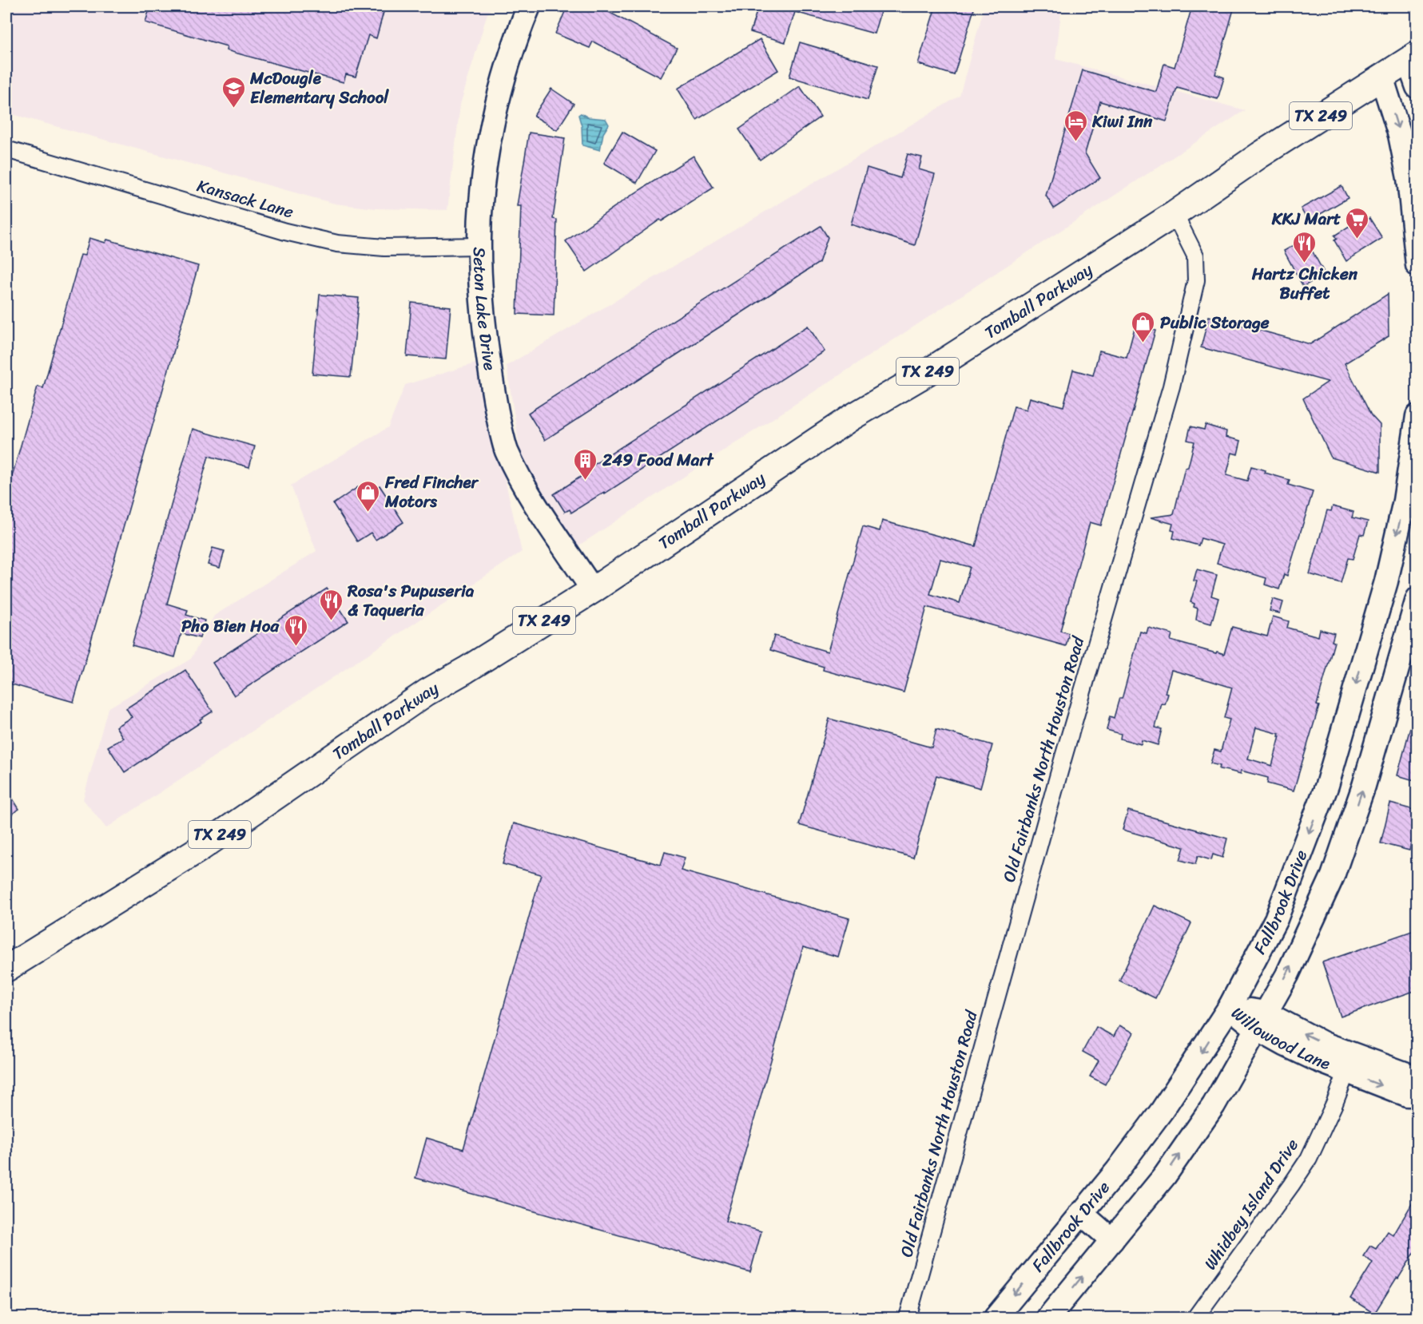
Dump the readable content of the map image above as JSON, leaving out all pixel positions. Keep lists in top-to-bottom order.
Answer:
{
  "streets": {
    "main road": [
      "TX 249",
      "Tomball Parkway",
      "Seton Lake Drive",
      "Fallbrook Drive",
      "Willowood Lane"
    ],
    "street": ["Kansack Lane", "Old Fairbanks North Houston Road", "Whidbey Island Drive"]
  },
  "crossings": [
    ["Kansack Lane", "Seton Lake Drive"],
    ["Tomball Parkway", "Seton Lake Drive"],
    ["Tomball Parkway", "Old Fairbanks North Houston Road"],
    ["Fallbrook Drive", "Willowood Lane"],
    ["Willowood Lane", "Whidbey Island Drive"]
  ],
  "places": {
    "school or university": ["McDougle Elementary School"],
    "hotel": ["Kiwi Inn"],
    "supermarket": ["KKJ Mart"],
    "restaurant": ["Hartz Chicken Buffet", "Rosa's Pupuseria & Taqueria", "Pho Bien Hoa"],
    "shop": ["Public Storage", "Fred Fincher Motors"],
    "building": ["249 Food Mart"]
  }
}
